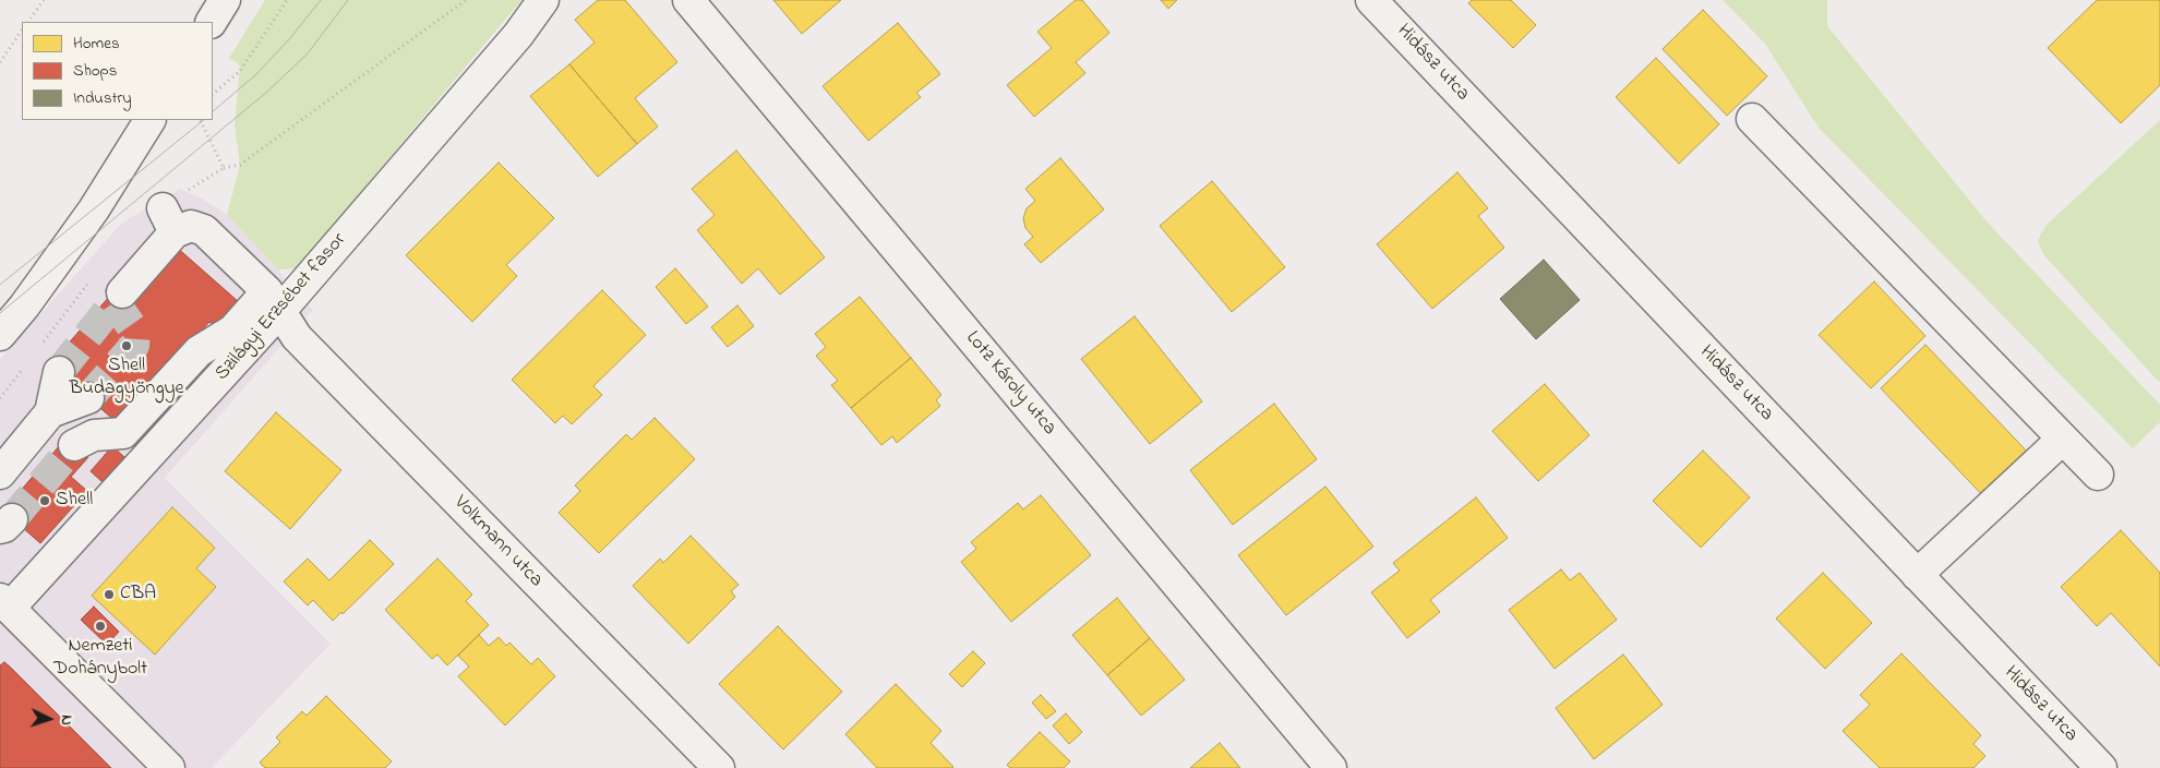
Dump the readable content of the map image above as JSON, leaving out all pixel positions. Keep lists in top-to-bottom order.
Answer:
{
  "streets": {
    "street": [
      "Hidász utca",
      "Szilágyi Erzsébet fasor",
      "Lotz Károly utca",
      "Volkmann utca"
    ]
  },
  "crossings": [
    ["Szilágyi Erzsébet fasor", "Volkmann utca"]
  ],
  "places": [
    "Shell Budagyöngye",
    "Shell",
    "CBA",
    "Nemzeti Dohánybolt"
  ],
  "legend": ["Homes", "Shops", "Industry"],
  "north": "right"
}
